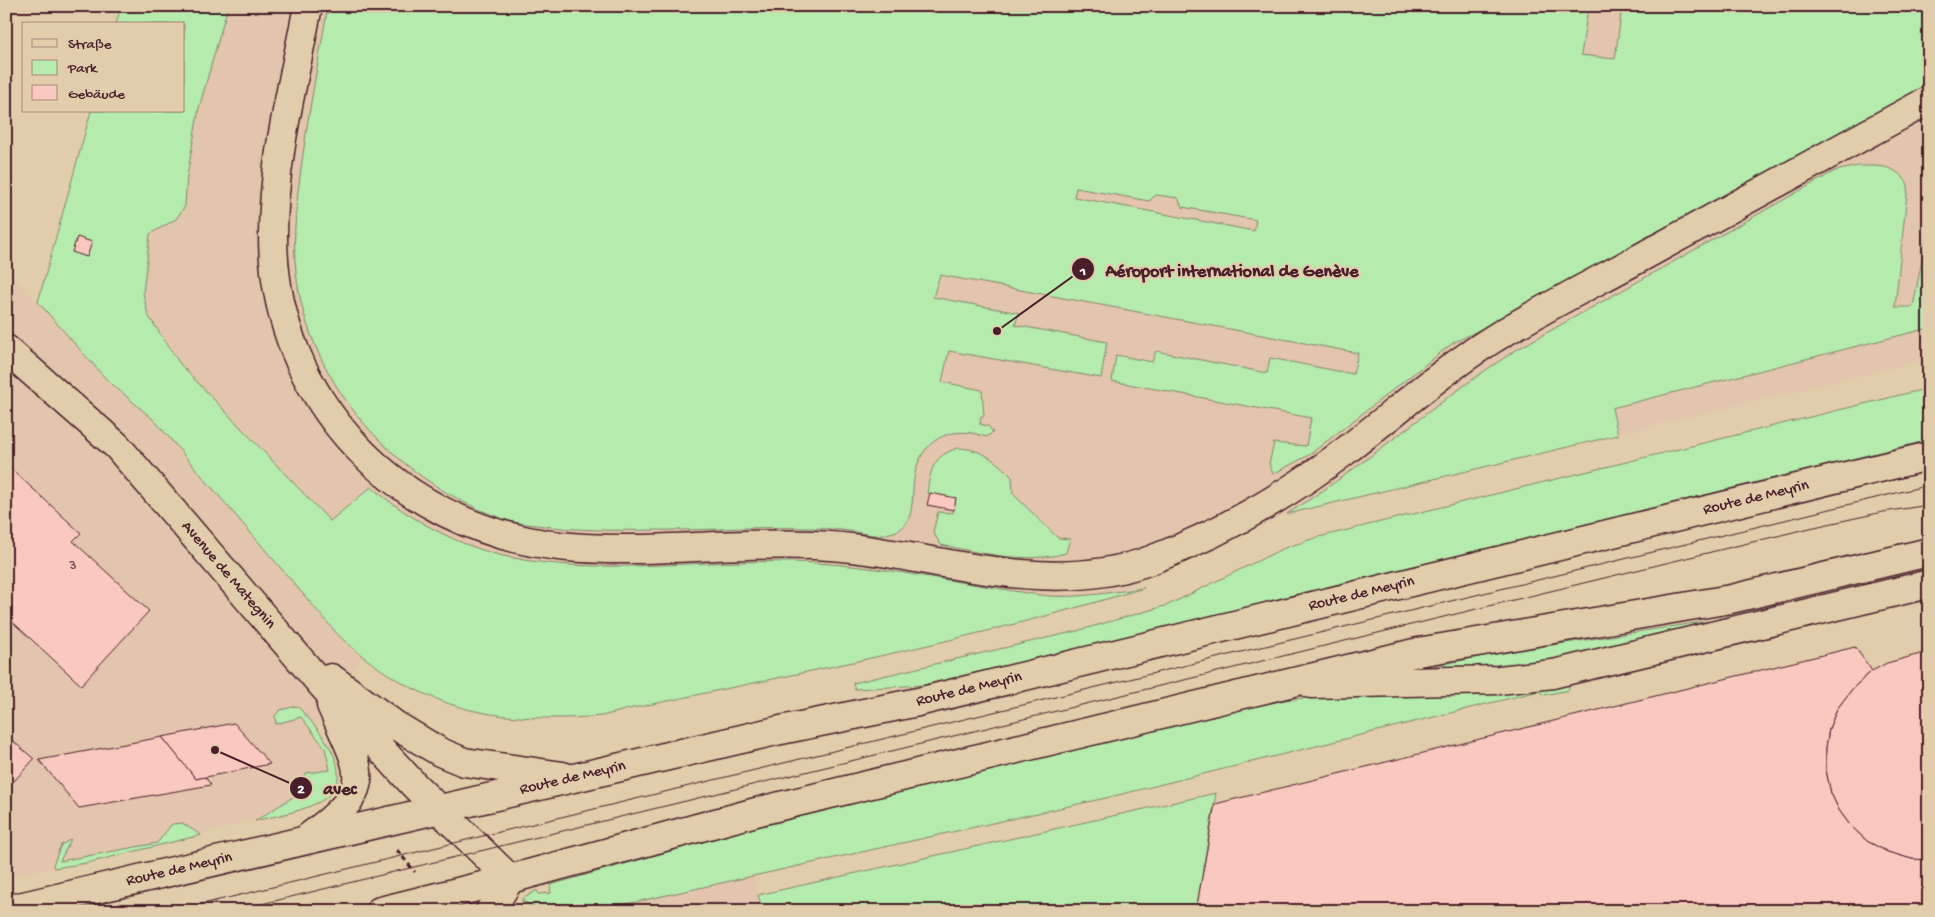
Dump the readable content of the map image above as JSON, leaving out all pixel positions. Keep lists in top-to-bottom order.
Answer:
{
  "streets": {
    "main road": ["Route de Meyrin", "Avenue de Mategnin"]
  },
  "crossings": [
    ["Route de Meyrin", "Avenue de Mategnin"]
  ],
  "places": ["Aéroport international de Genève", "avec"],
  "house_numbers": ["3"],
  "legend": ["Straße", "Park", "Gebäude"]
}
